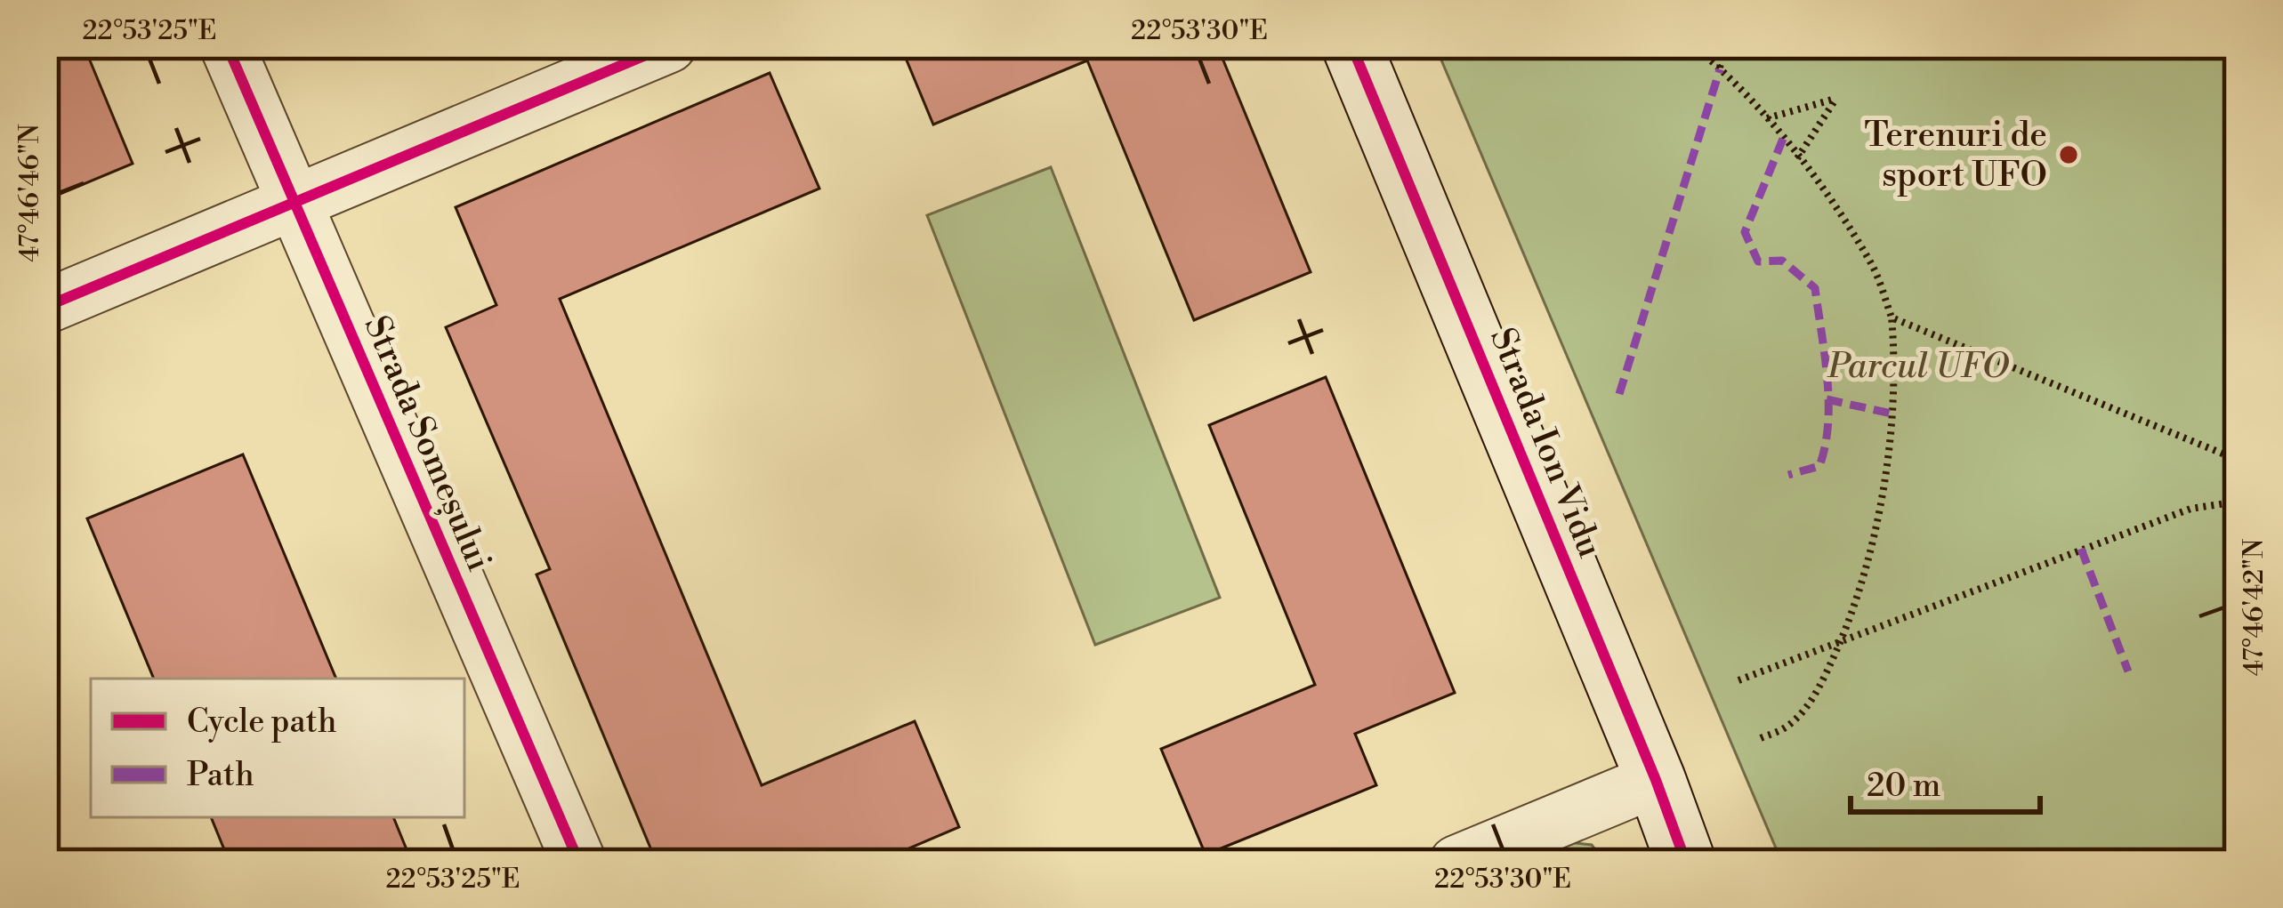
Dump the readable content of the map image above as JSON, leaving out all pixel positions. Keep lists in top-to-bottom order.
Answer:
{
  "streets": {
    "street": ["Strada Ion Vidu", "Strada Someșului"]
  },
  "parks": ["Parcul UFO"],
  "places": ["Terenuri de sport UFO"],
  "legend": ["Cycle path", "Path"],
  "scale_bar": "20 m",
  "coordinates": [
    "22°53'25\"E",
    "22°53'30\"E",
    "47°46'46\"N",
    "47°46'42\"N"
  ]
}
